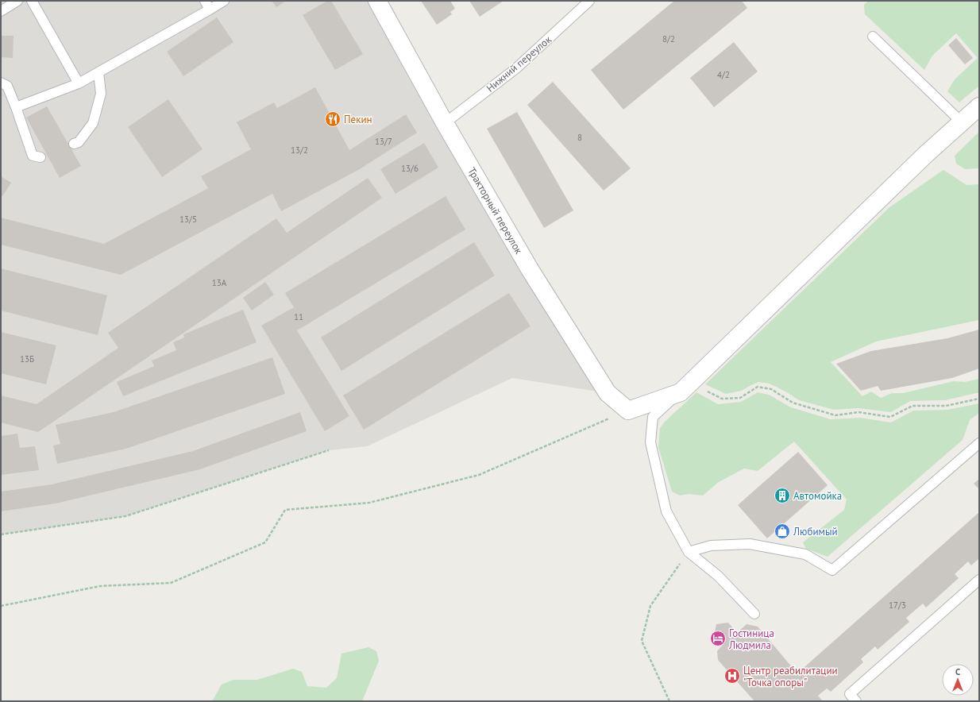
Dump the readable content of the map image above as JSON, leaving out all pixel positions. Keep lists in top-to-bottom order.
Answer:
{
  "streets": {
    "street": ["Тракторный переулок"],
    "lane": ["Нижний переулок"]
  },
  "crossings": [
    ["Нижний переулок", "Тракторный переулок"]
  ],
  "places": {
    "restaurant": ["Пекин"],
    "building": ["Автомойка"],
    "shop": ["Любимый"],
    "hotel": ["Гостиница Людмила"],
    "hospital": ["Центр реабилитации \"Точка опоры\""]
  },
  "house_numbers": [
    "8/2",
    "4/2",
    "8",
    "13/7",
    "13/2",
    "13/6",
    "13/5",
    "13А",
    "11",
    "13Б",
    "17/3"
  ],
  "north": "top"
}
